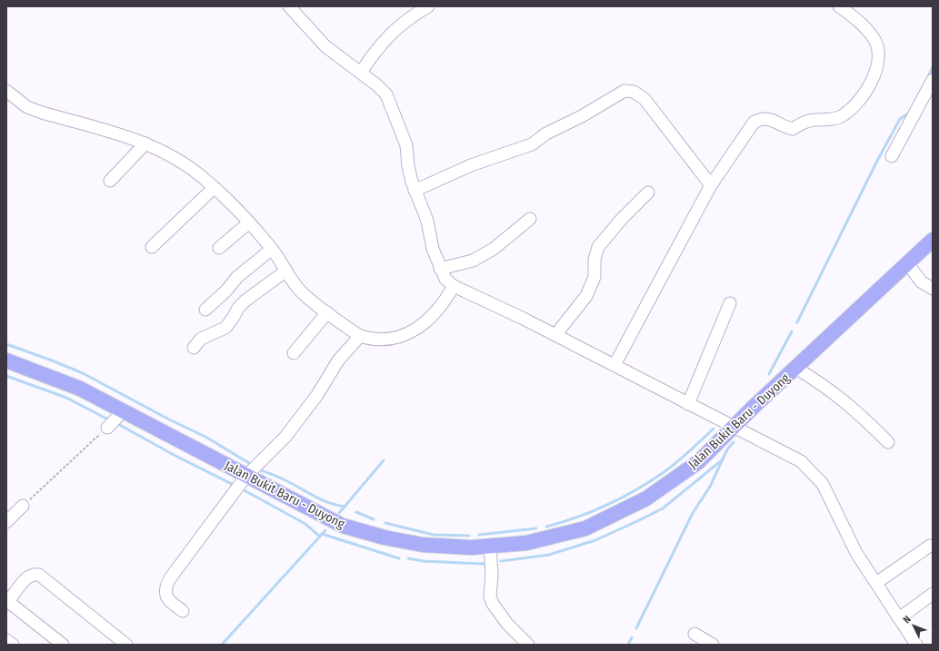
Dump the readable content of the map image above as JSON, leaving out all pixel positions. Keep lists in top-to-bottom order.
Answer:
{
  "streets": {
    "main road": ["Jalan Bukit Baru - Duyong"]
  },
  "north": "top left"
}
